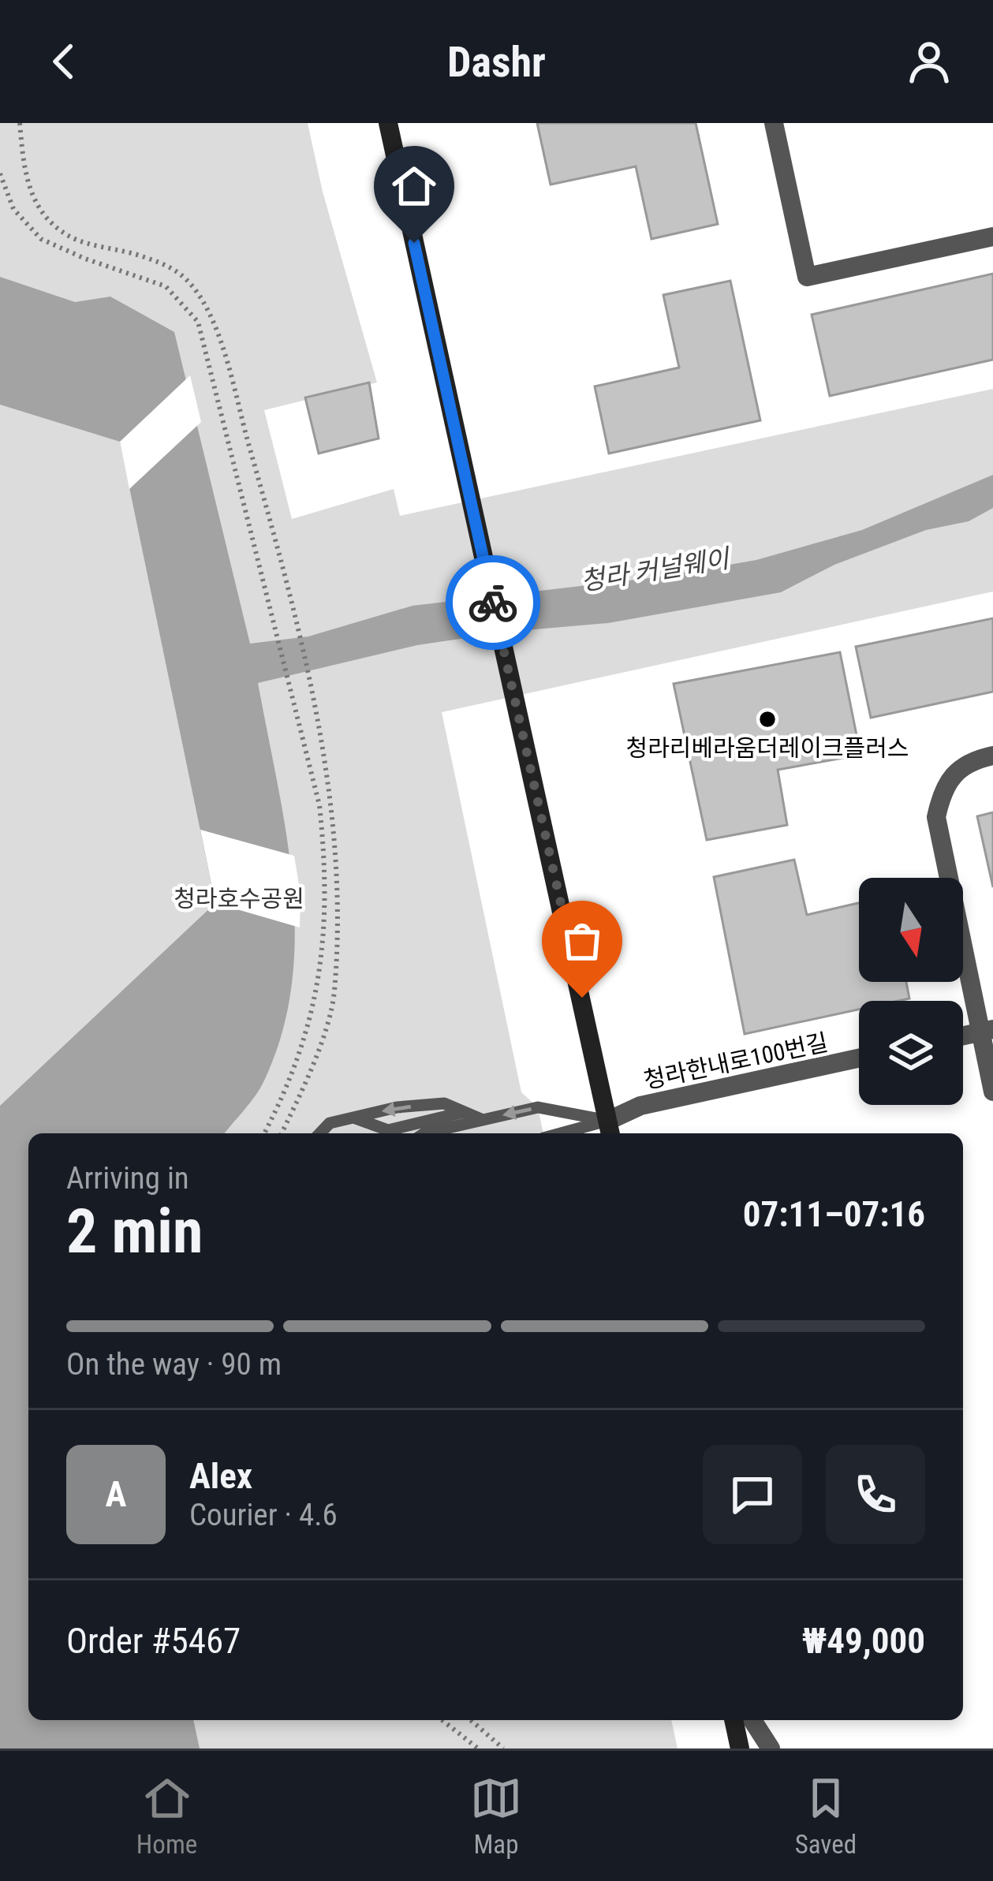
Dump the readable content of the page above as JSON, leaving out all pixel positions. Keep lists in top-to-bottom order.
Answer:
{
  "streets": {
    "street": ["청라한내로100번길"]
  },
  "water": ["청라 커널웨이"],
  "parks": ["청라호수공원"],
  "places": ["청라리베라움더레이크플러스"],
  "north": "bottom",
  "page": {
    "header": "Dashr",
    "heading": ["2 min", "Arriving in", "07:11–07:16"],
    "panel": [
      "Alex",
      "Courier · 4.6",
      "Order #5467",
      "₩49,000"
    ],
    "bar": "On the way · 90 m",
    "round": "A",
    "tabs": ["Home", "Map", "Saved"]
  }
}
